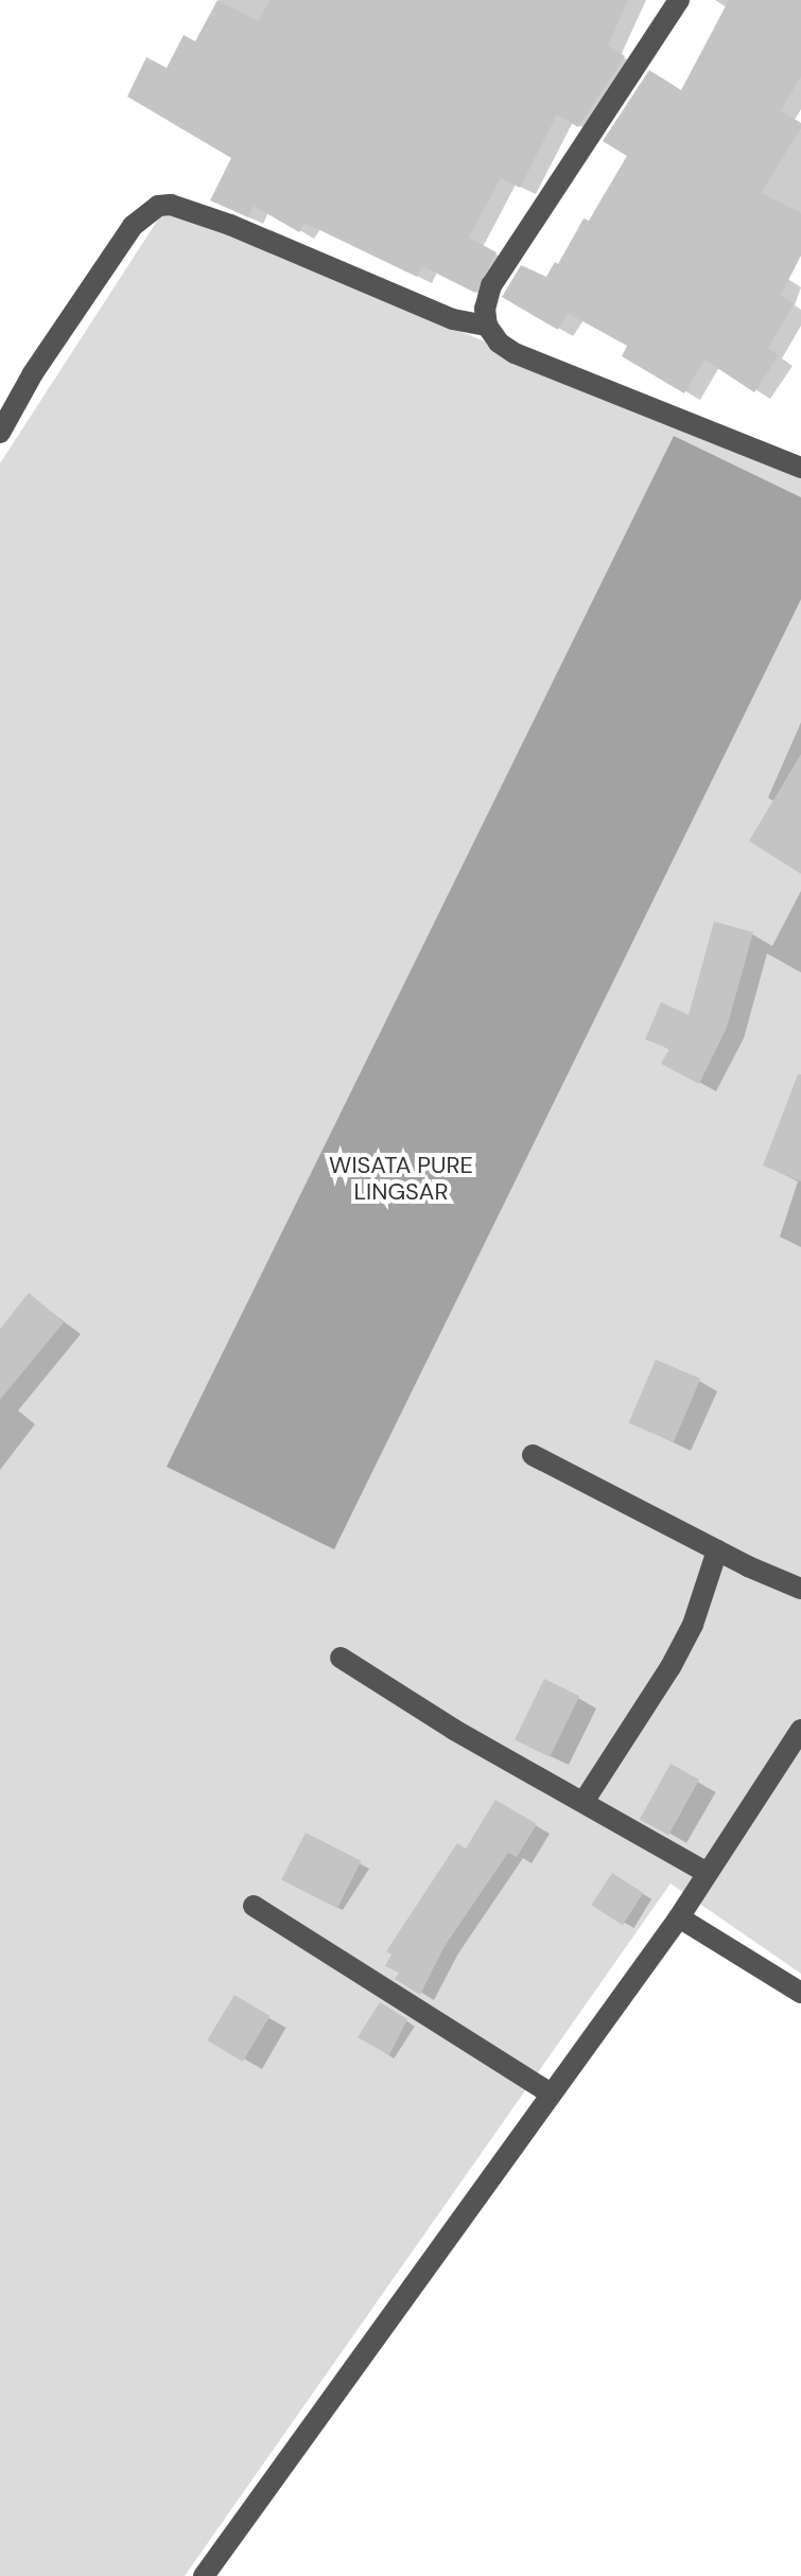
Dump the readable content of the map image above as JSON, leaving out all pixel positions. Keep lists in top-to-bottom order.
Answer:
{
  "parks": ["WISATA PURE LINGSAR"]
}
